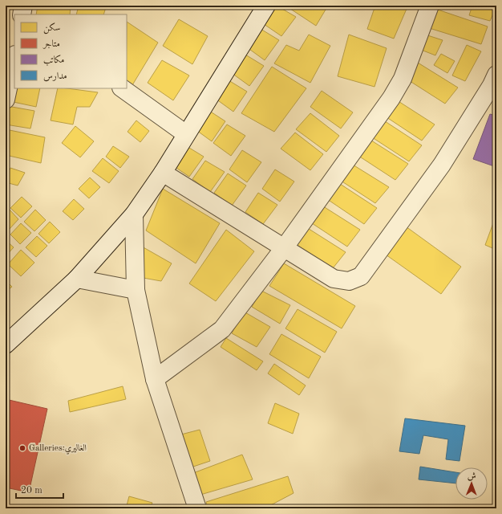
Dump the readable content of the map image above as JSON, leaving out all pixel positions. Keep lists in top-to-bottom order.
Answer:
{
  "places": ["Galleries;الغاليري"],
  "legend": [
    "سكن",
    "متاجر",
    "مكاتب",
    "مدارس"
  ],
  "scale_bar": "20 m",
  "north": "top"
}
